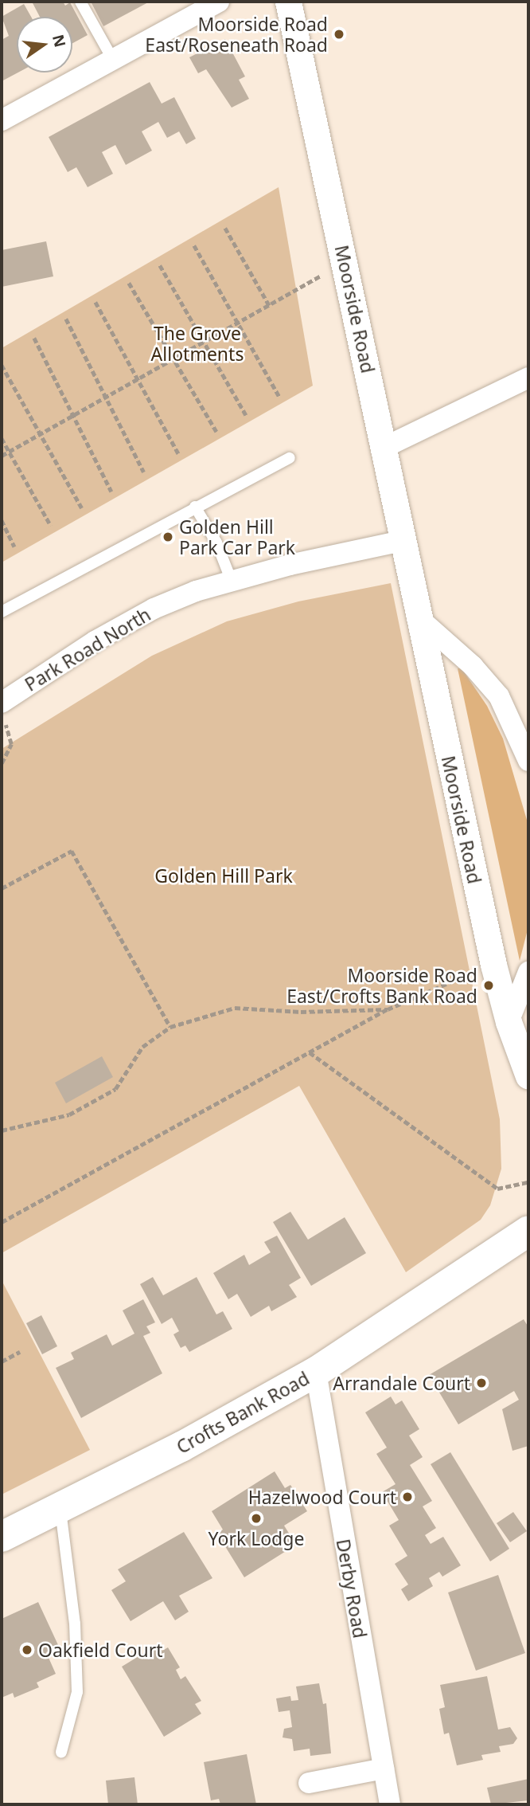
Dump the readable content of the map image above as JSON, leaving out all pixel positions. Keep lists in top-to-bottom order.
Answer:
{
  "streets": {
    "main road": ["Crofts Bank Road"],
    "street": ["Moorside Road", "Park Road North", "Derby Road"]
  },
  "crossings": [
    ["Moorside Road", "Park Road North"],
    ["Crofts Bank Road", "Derby Road"]
  ],
  "parks": ["The Grove Allotments", "Golden Hill Park"],
  "places": [
    "Moorside Road East/Roseneath Road",
    "Golden Hill Park Car Park",
    "Moorside Road East/Crofts Bank Road",
    "Arrandale Court",
    "Hazelwood Court",
    "York Lodge",
    "Oakfield Court"
  ],
  "north": "right"
}
